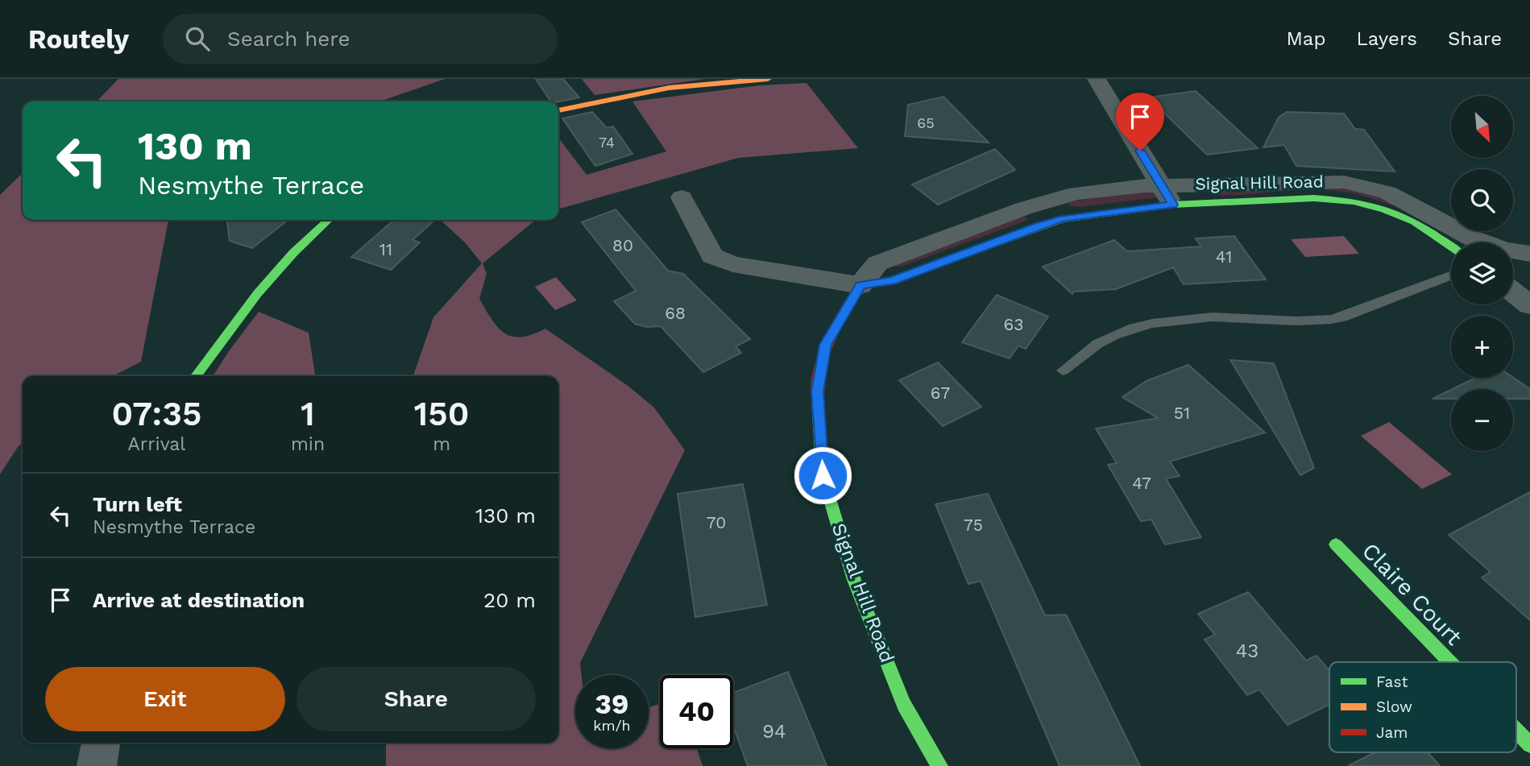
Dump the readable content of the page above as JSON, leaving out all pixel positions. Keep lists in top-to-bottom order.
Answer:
{
  "streets": {
    "street": ["Signal Hill Road", "Claire Court"]
  },
  "house_numbers": [
    "65",
    "74",
    "80",
    "11",
    "41",
    "68",
    "63",
    "67",
    "51",
    "47",
    "70",
    "75",
    "43",
    "94"
  ],
  "legend": ["Fast", "Slow", "Jam"],
  "north": "bottom right",
  "page": {
    "header": "Routely",
    "search": "Search here",
    "nav": ["Map", "Layers", "Share"],
    "map_buttons": ["+", "−"],
    "turn": ["130 m", "Nesmythe Terrace"],
    "eta": [
      "07:35",
      "Arrival",
      "1",
      "min",
      "150",
      "m"
    ],
    "list": [
      {
        "name": "Turn left",
        "note": "Nesmythe Terrace",
        "value": "130 m"
      },
      {
        "name": "Arrive at destination",
        "value": "20 m"
      }
    ],
    "buttons": ["Exit", "Share"],
    "speed": "39 km/h",
    "limit": "40"
  }
}
